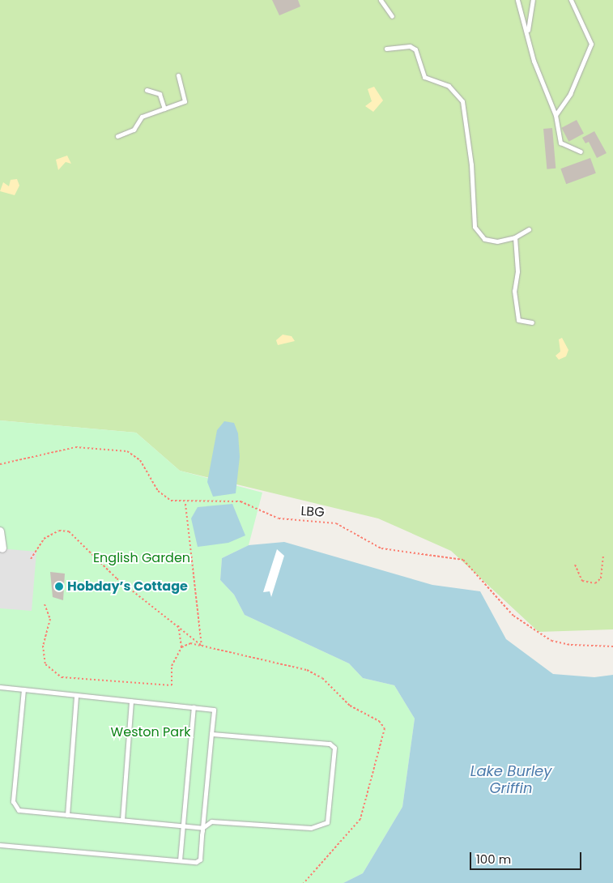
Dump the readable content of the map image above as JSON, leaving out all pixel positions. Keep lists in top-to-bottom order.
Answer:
{
  "streets": {
    "path": ["LBG"]
  },
  "water": ["Lake Burley Griffin"],
  "parks": ["English Garden", "Weston Park"],
  "places": ["Hobday’s Cottage"],
  "scale_bar": "100 m"
}
